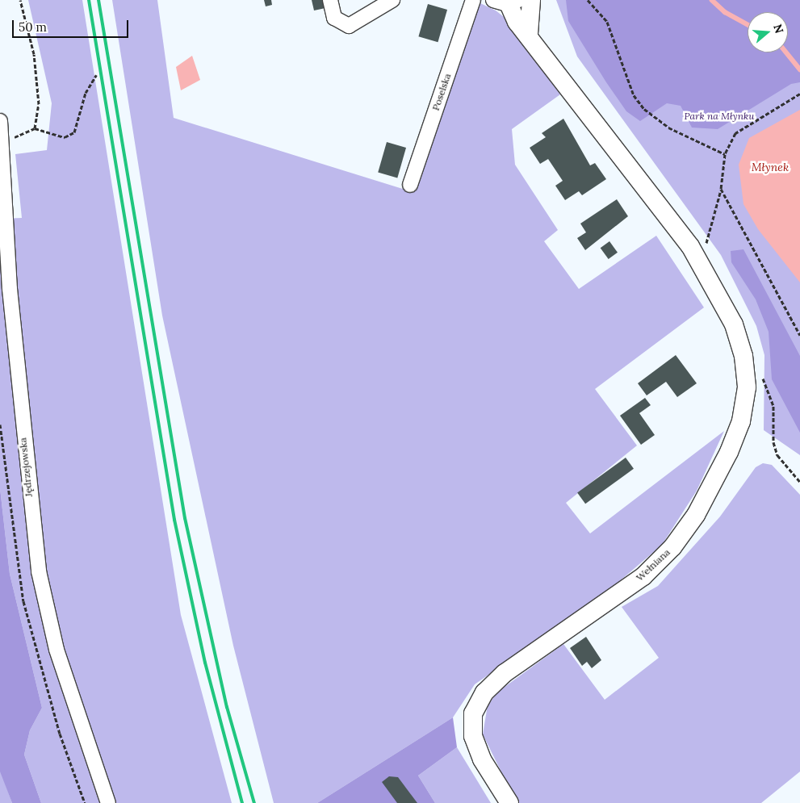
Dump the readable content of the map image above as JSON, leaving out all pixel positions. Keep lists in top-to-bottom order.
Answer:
{
  "streets": {
    "street": ["Poselska", "Jędrzejowska", "Wełniana"]
  },
  "water": ["Młynek"],
  "parks": ["Park na Młynku"],
  "scale_bar": "50 m",
  "north": "right"
}
